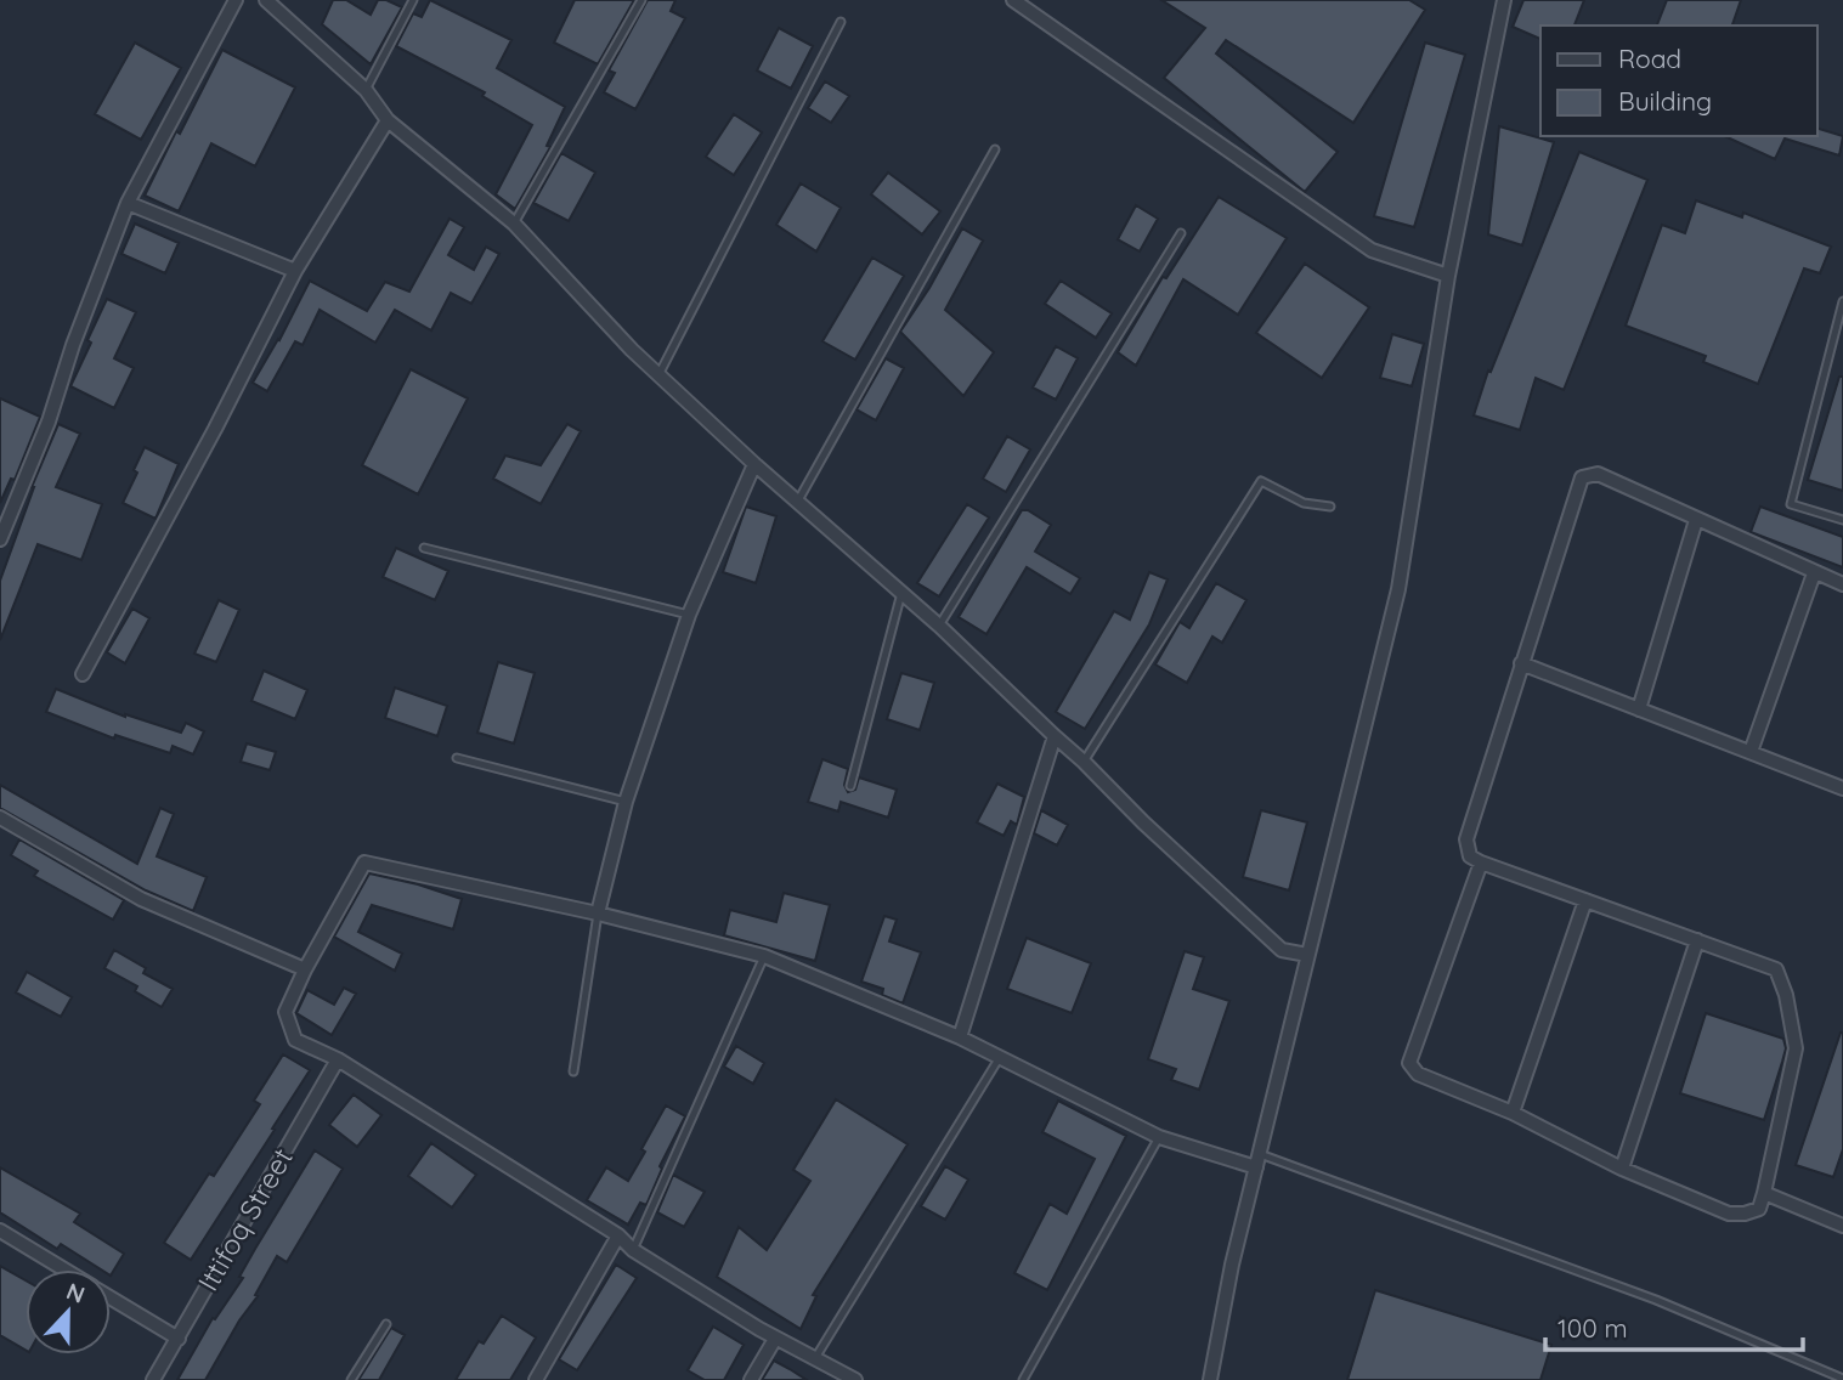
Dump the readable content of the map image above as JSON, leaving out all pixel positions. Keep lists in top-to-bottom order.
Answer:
{
  "streets": {
    "street": ["Ittifoq Street"]
  },
  "legend": ["Road", "Building"],
  "scale_bar": "100 m",
  "north": "top"
}
